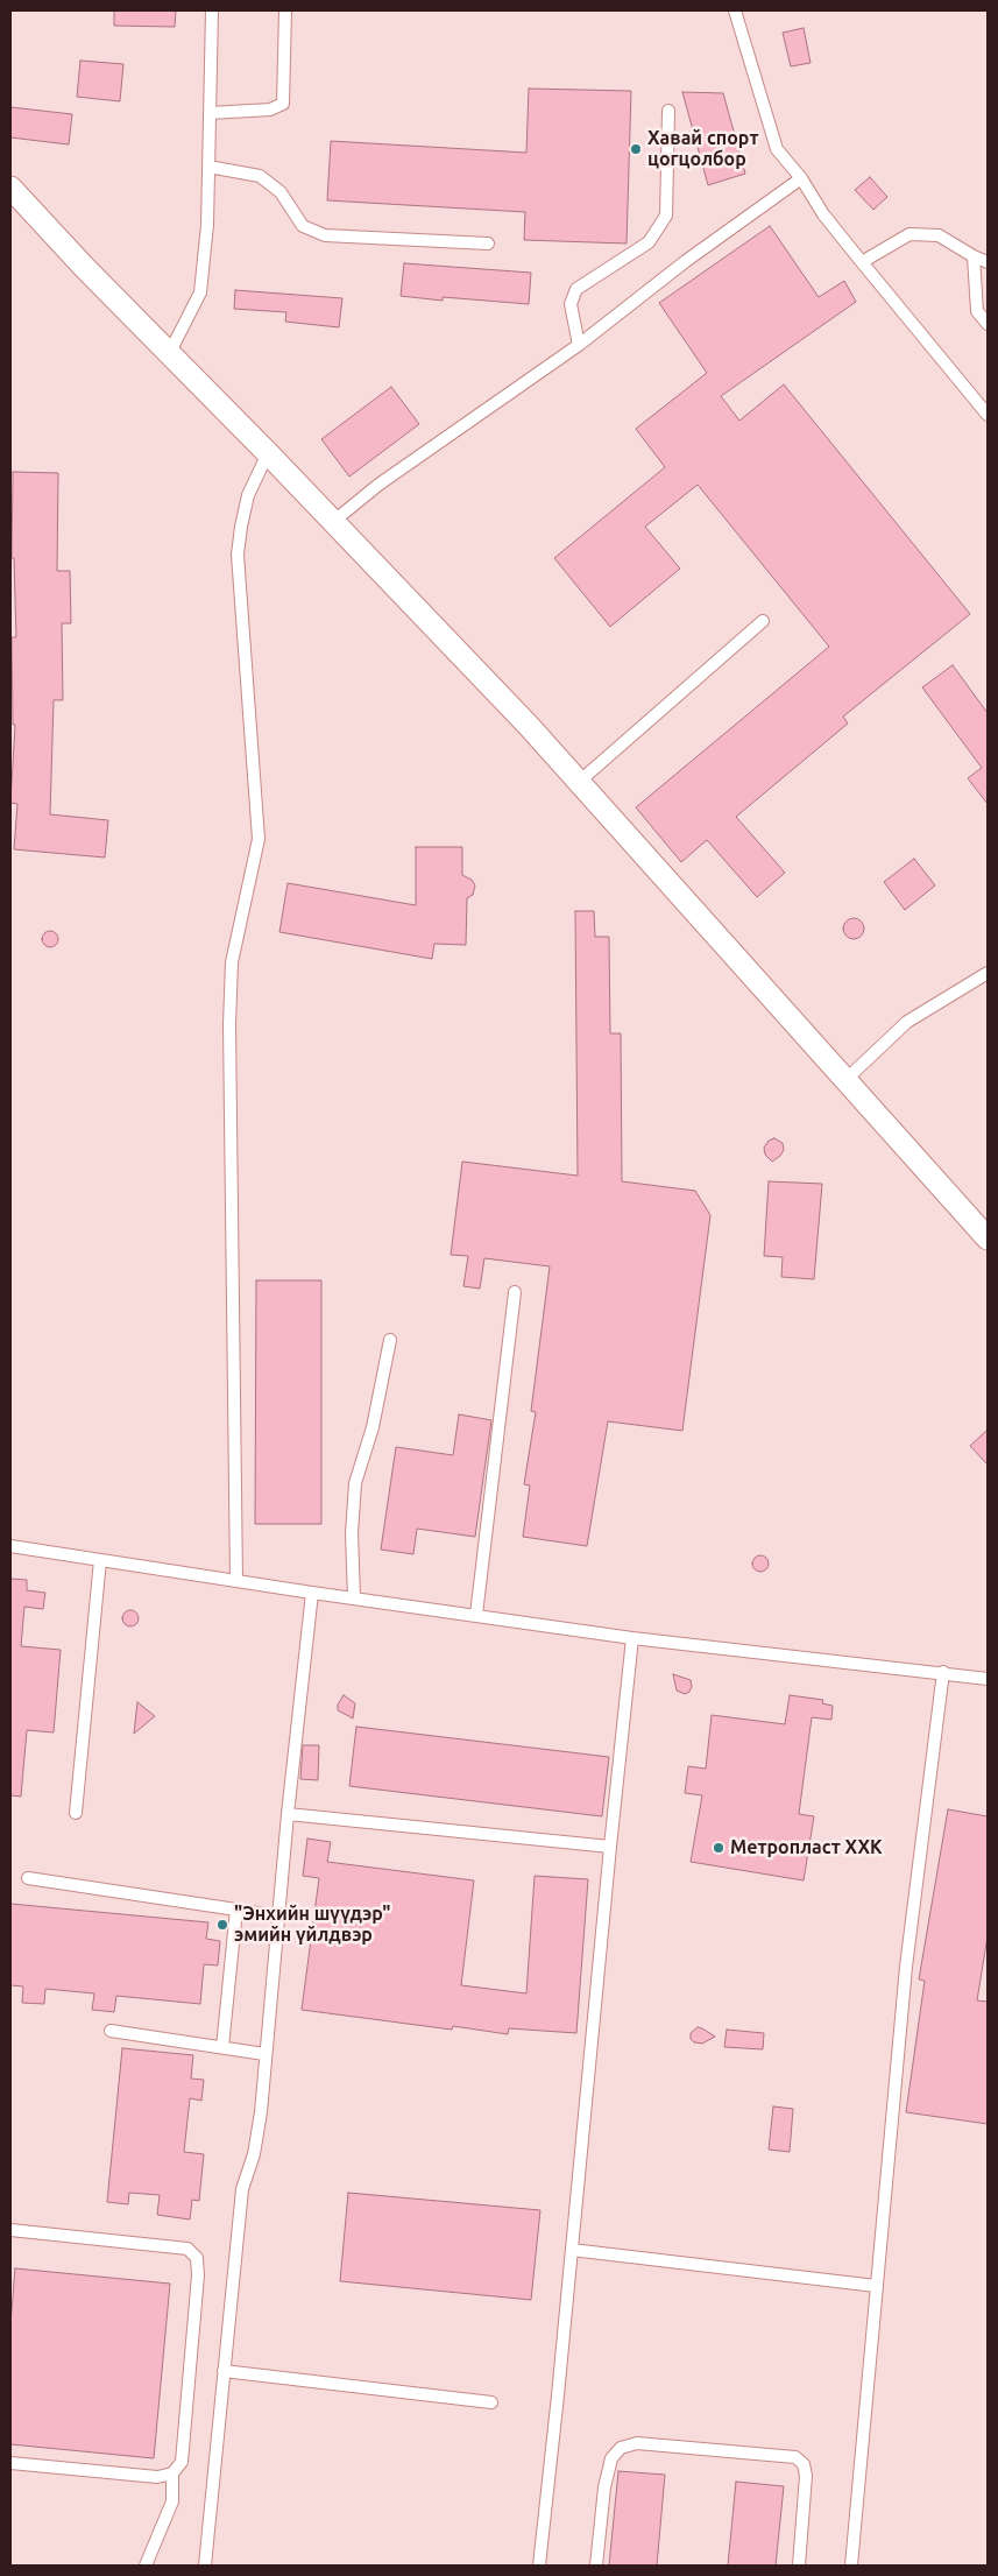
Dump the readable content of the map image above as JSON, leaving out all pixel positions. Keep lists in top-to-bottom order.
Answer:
{
  "places": ["Хавай спорт цогцолбор", "Метропласт ХХК", "\"Энхийн шүүдэр\" эмийн үйлдвэр"]
}
